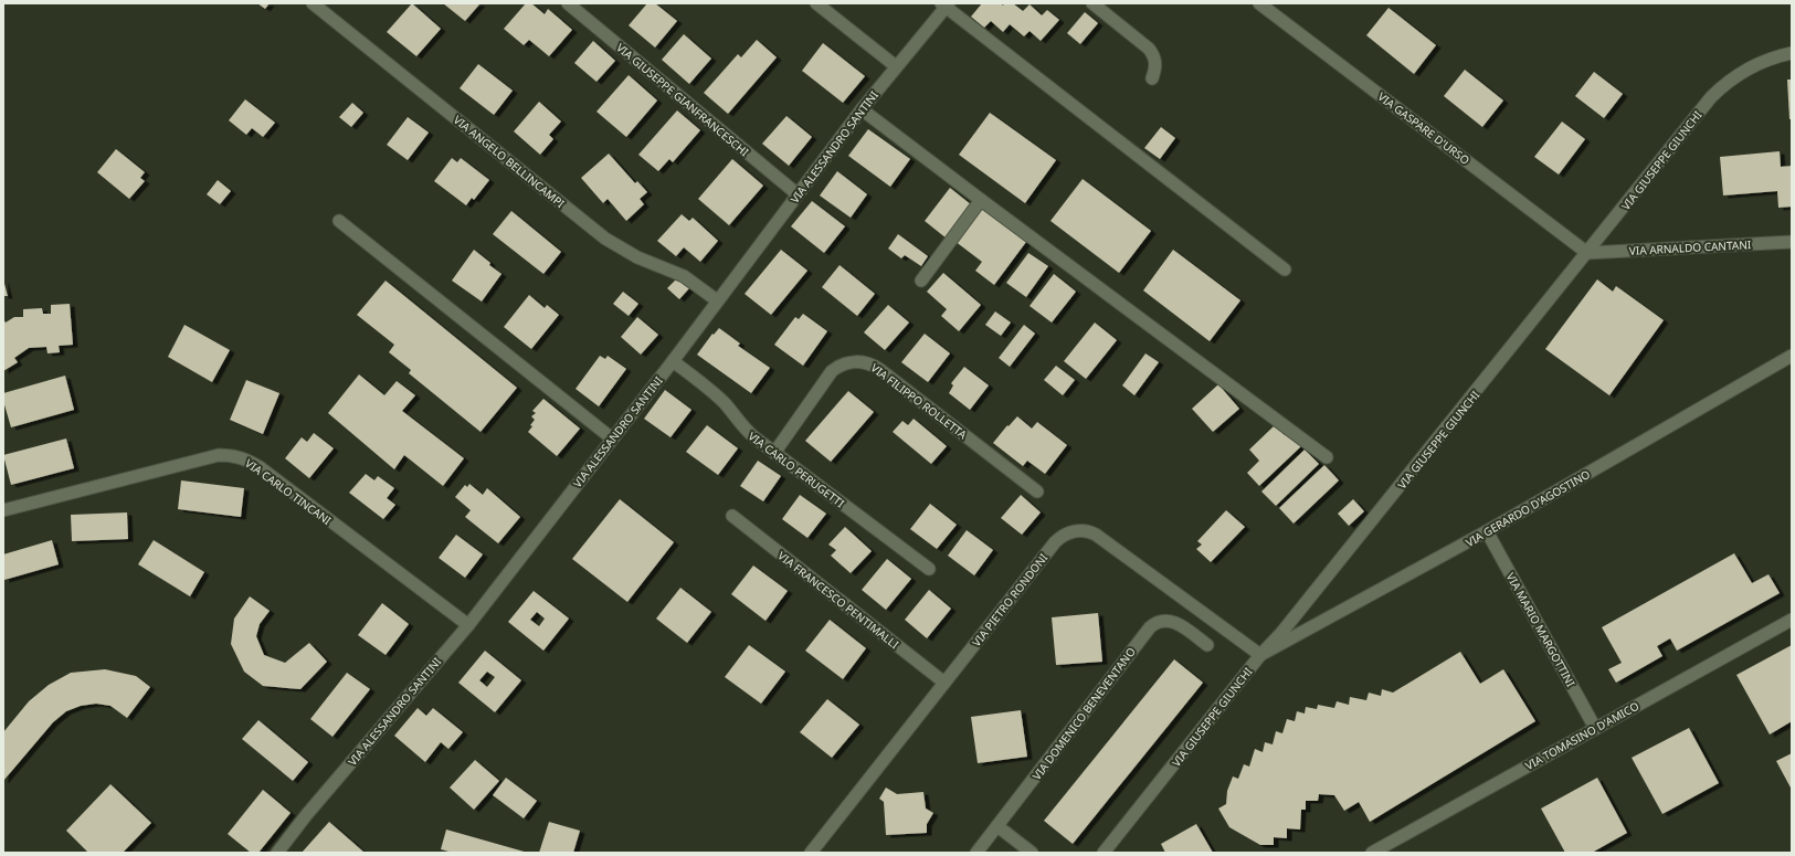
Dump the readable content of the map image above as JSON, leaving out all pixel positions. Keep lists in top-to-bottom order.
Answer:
{
  "streets": {
    "street": [
      "VIA GIUSEPPE GIANFRANCESCHI",
      "VIA GASPARE D'URSO",
      "VIA ALESSANDRO SANTINI",
      "VIA GIUSEPPE GIUNCHI",
      "VIA ANGELO BELLINCAMPI",
      "VIA ARNALDO CANTANI",
      "VIA FILIPPO ROLLETTA",
      "VIA CARLO PERUGETTI",
      "VIA CARLO TINCANI",
      "VIA GERARDO D'AGOSTINO",
      "VIA FRANCESCO PENTIMALLI",
      "VIA PIETRO RONDONI",
      "VIA MARIO MARGOTTINI",
      "VIA DOMENICO BENEVENTANO",
      "VIA TOMASINO D'AMICO"
    ]
  },
  "crossings": [
    ["VIA GIUSEPPE GIANFRANCESCHI", "VIA ALESSANDRO SANTINI"],
    ["VIA GASPARE D'URSO", "VIA GIUSEPPE GIUNCHI"],
    ["VIA GASPARE D'URSO", "VIA ARNALDO CANTANI"],
    ["VIA ALESSANDRO SANTINI", "VIA ANGELO BELLINCAMPI"],
    ["VIA ALESSANDRO SANTINI", "VIA CARLO PERUGETTI"],
    ["VIA ALESSANDRO SANTINI", "VIA CARLO TINCANI"],
    ["VIA GIUSEPPE GIUNCHI", "VIA ARNALDO CANTANI"],
    ["VIA GIUSEPPE GIUNCHI", "VIA GERARDO D'AGOSTINO"],
    ["VIA GIUSEPPE GIUNCHI", "VIA PIETRO RONDONI"],
    ["VIA FILIPPO ROLLETTA", "VIA CARLO PERUGETTI"],
    ["VIA GERARDO D'AGOSTINO", "VIA PIETRO RONDONI"],
    ["VIA GERARDO D'AGOSTINO", "VIA MARIO MARGOTTINI"],
    ["VIA FRANCESCO PENTIMALLI", "VIA PIETRO RONDONI"],
    ["VIA MARIO MARGOTTINI", "VIA TOMASINO D'AMICO"]
  ]
}
